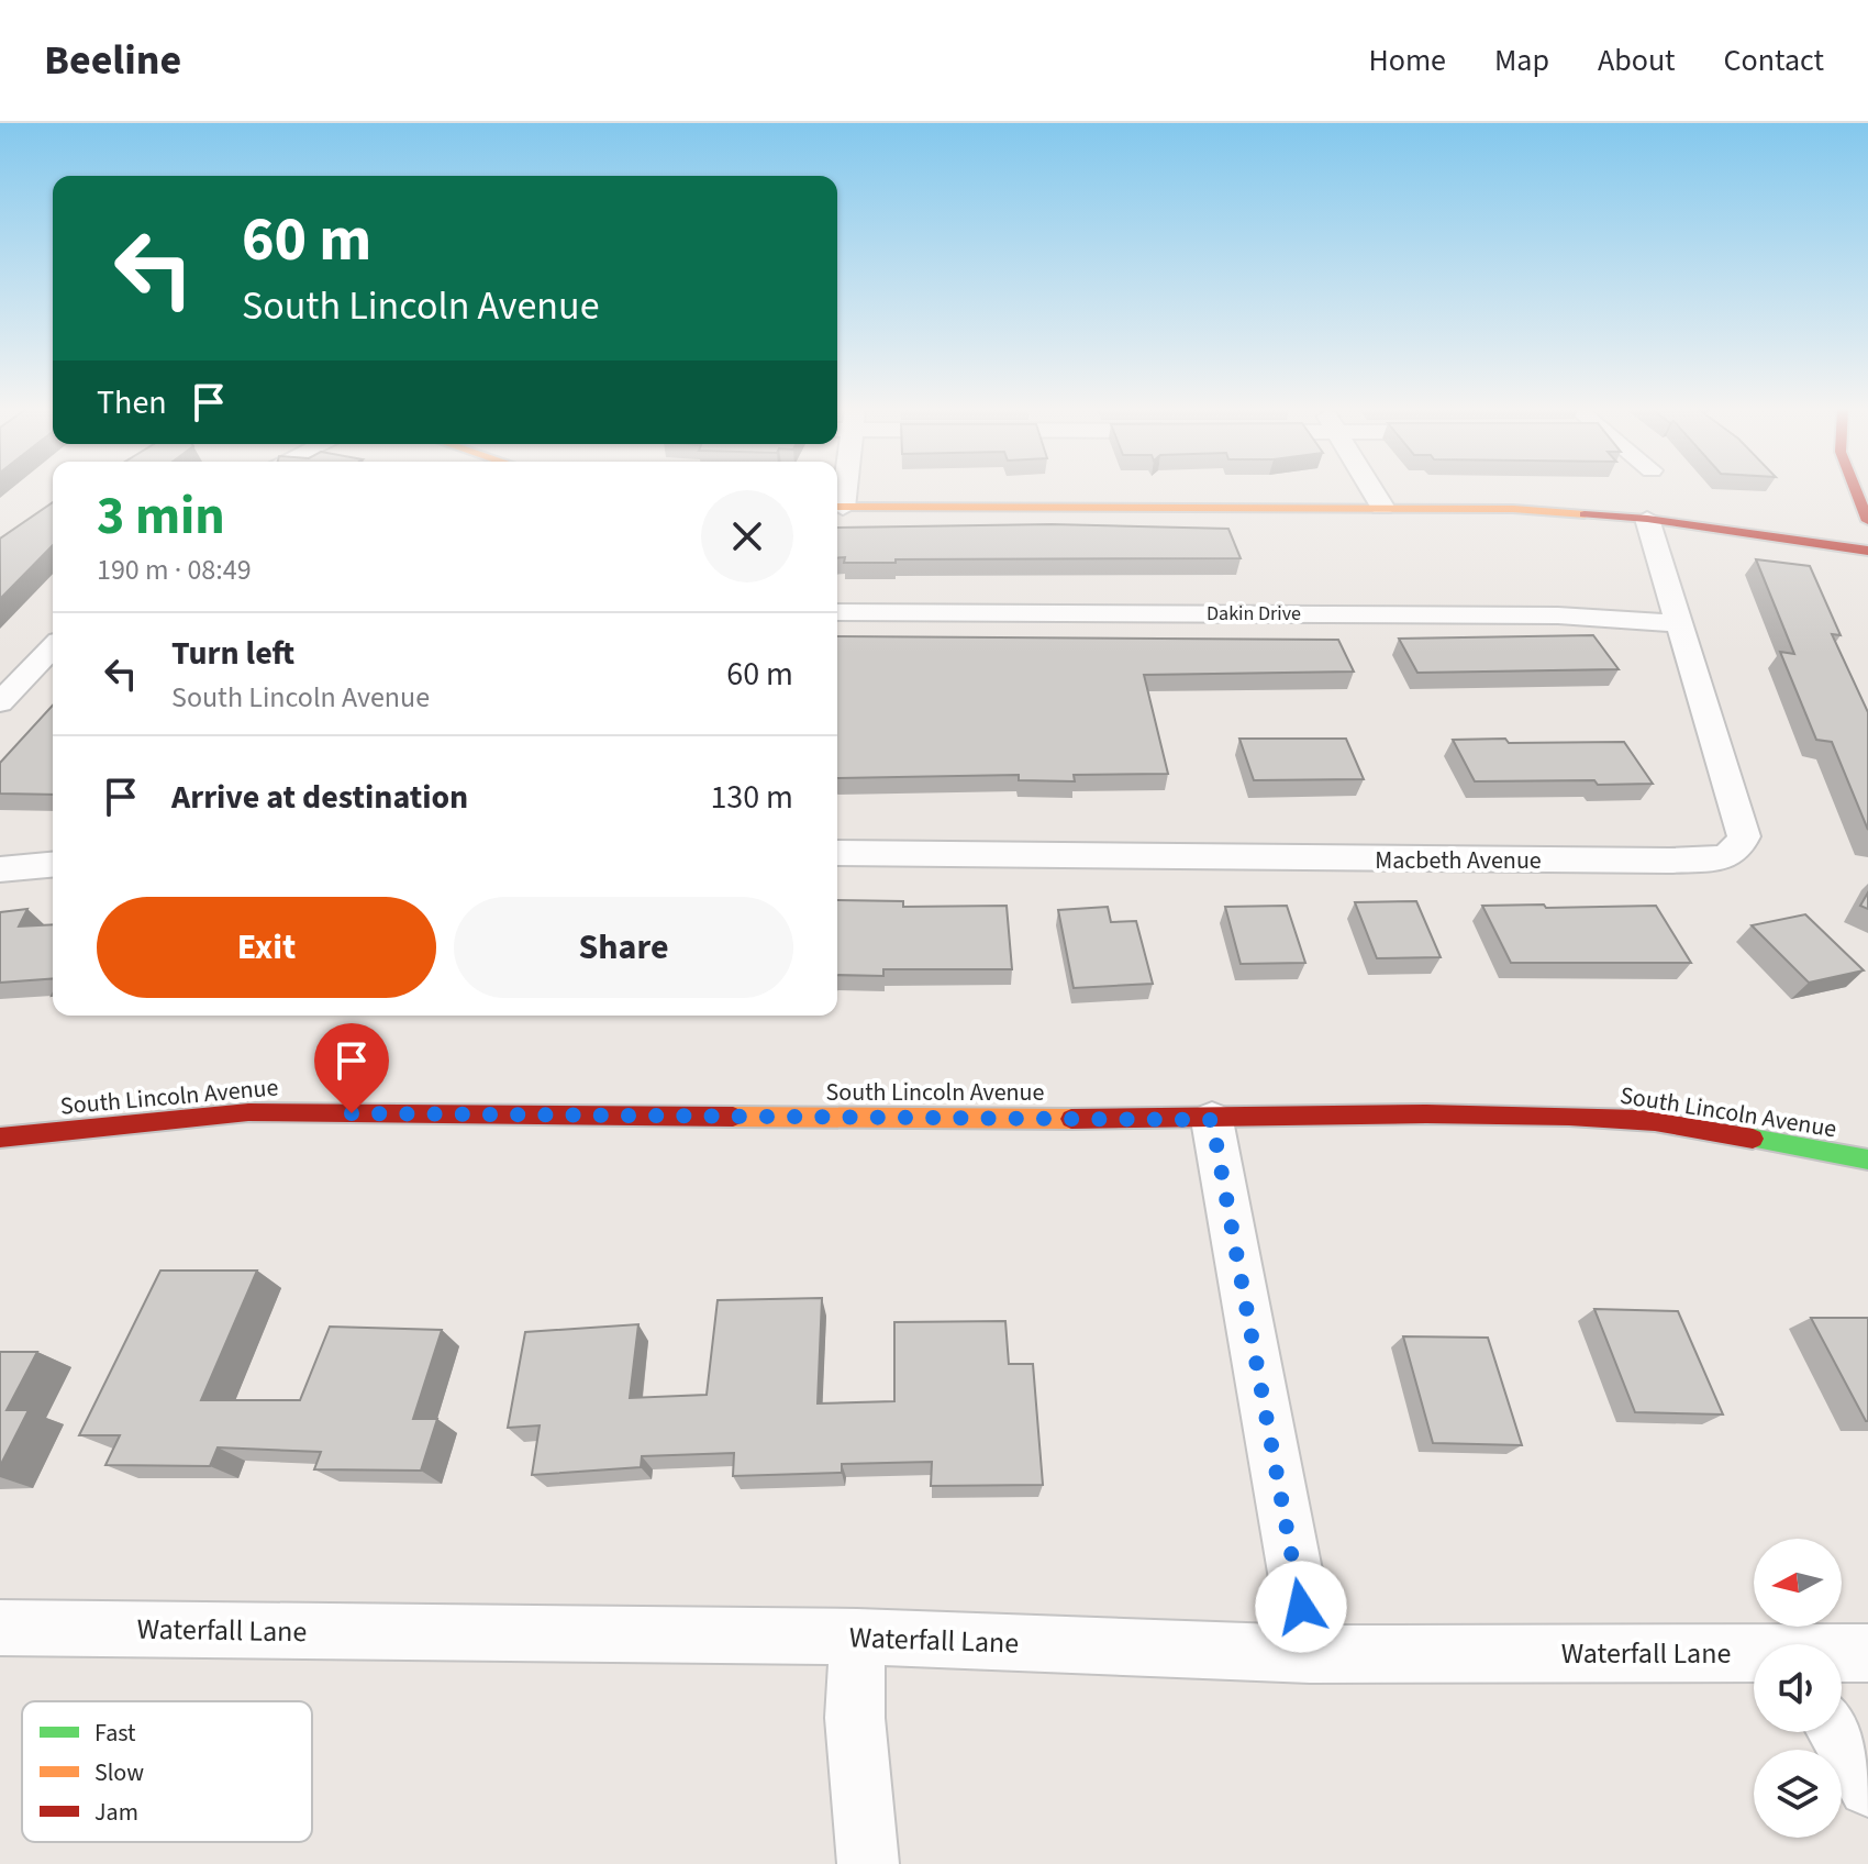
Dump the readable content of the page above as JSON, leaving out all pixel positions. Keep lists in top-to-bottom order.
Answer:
{
  "streets": {
    "street": [
      "Dakin Drive",
      "Macbeth Avenue",
      "South Lincoln Avenue",
      "Waterfall Lane"
    ]
  },
  "crossings": [
    ["Dakin Drive", "Macbeth Avenue"]
  ],
  "legend": ["Fast", "Slow", "Jam"],
  "north": "left",
  "page": {
    "header": "Beeline",
    "nav": [
      "Home",
      "Map",
      "About",
      "Contact"
    ],
    "turn": ["60 m", "South Lincoln Avenue"],
    "then": "Then",
    "heading": ["3 min", "190 m · 08:49"],
    "list": [
      {
        "name": "Turn left",
        "note": "South Lincoln Avenue",
        "value": "60 m"
      },
      {
        "name": "Arrive at destination",
        "value": "130 m"
      }
    ],
    "buttons": ["Exit", "Share"]
  }
}
